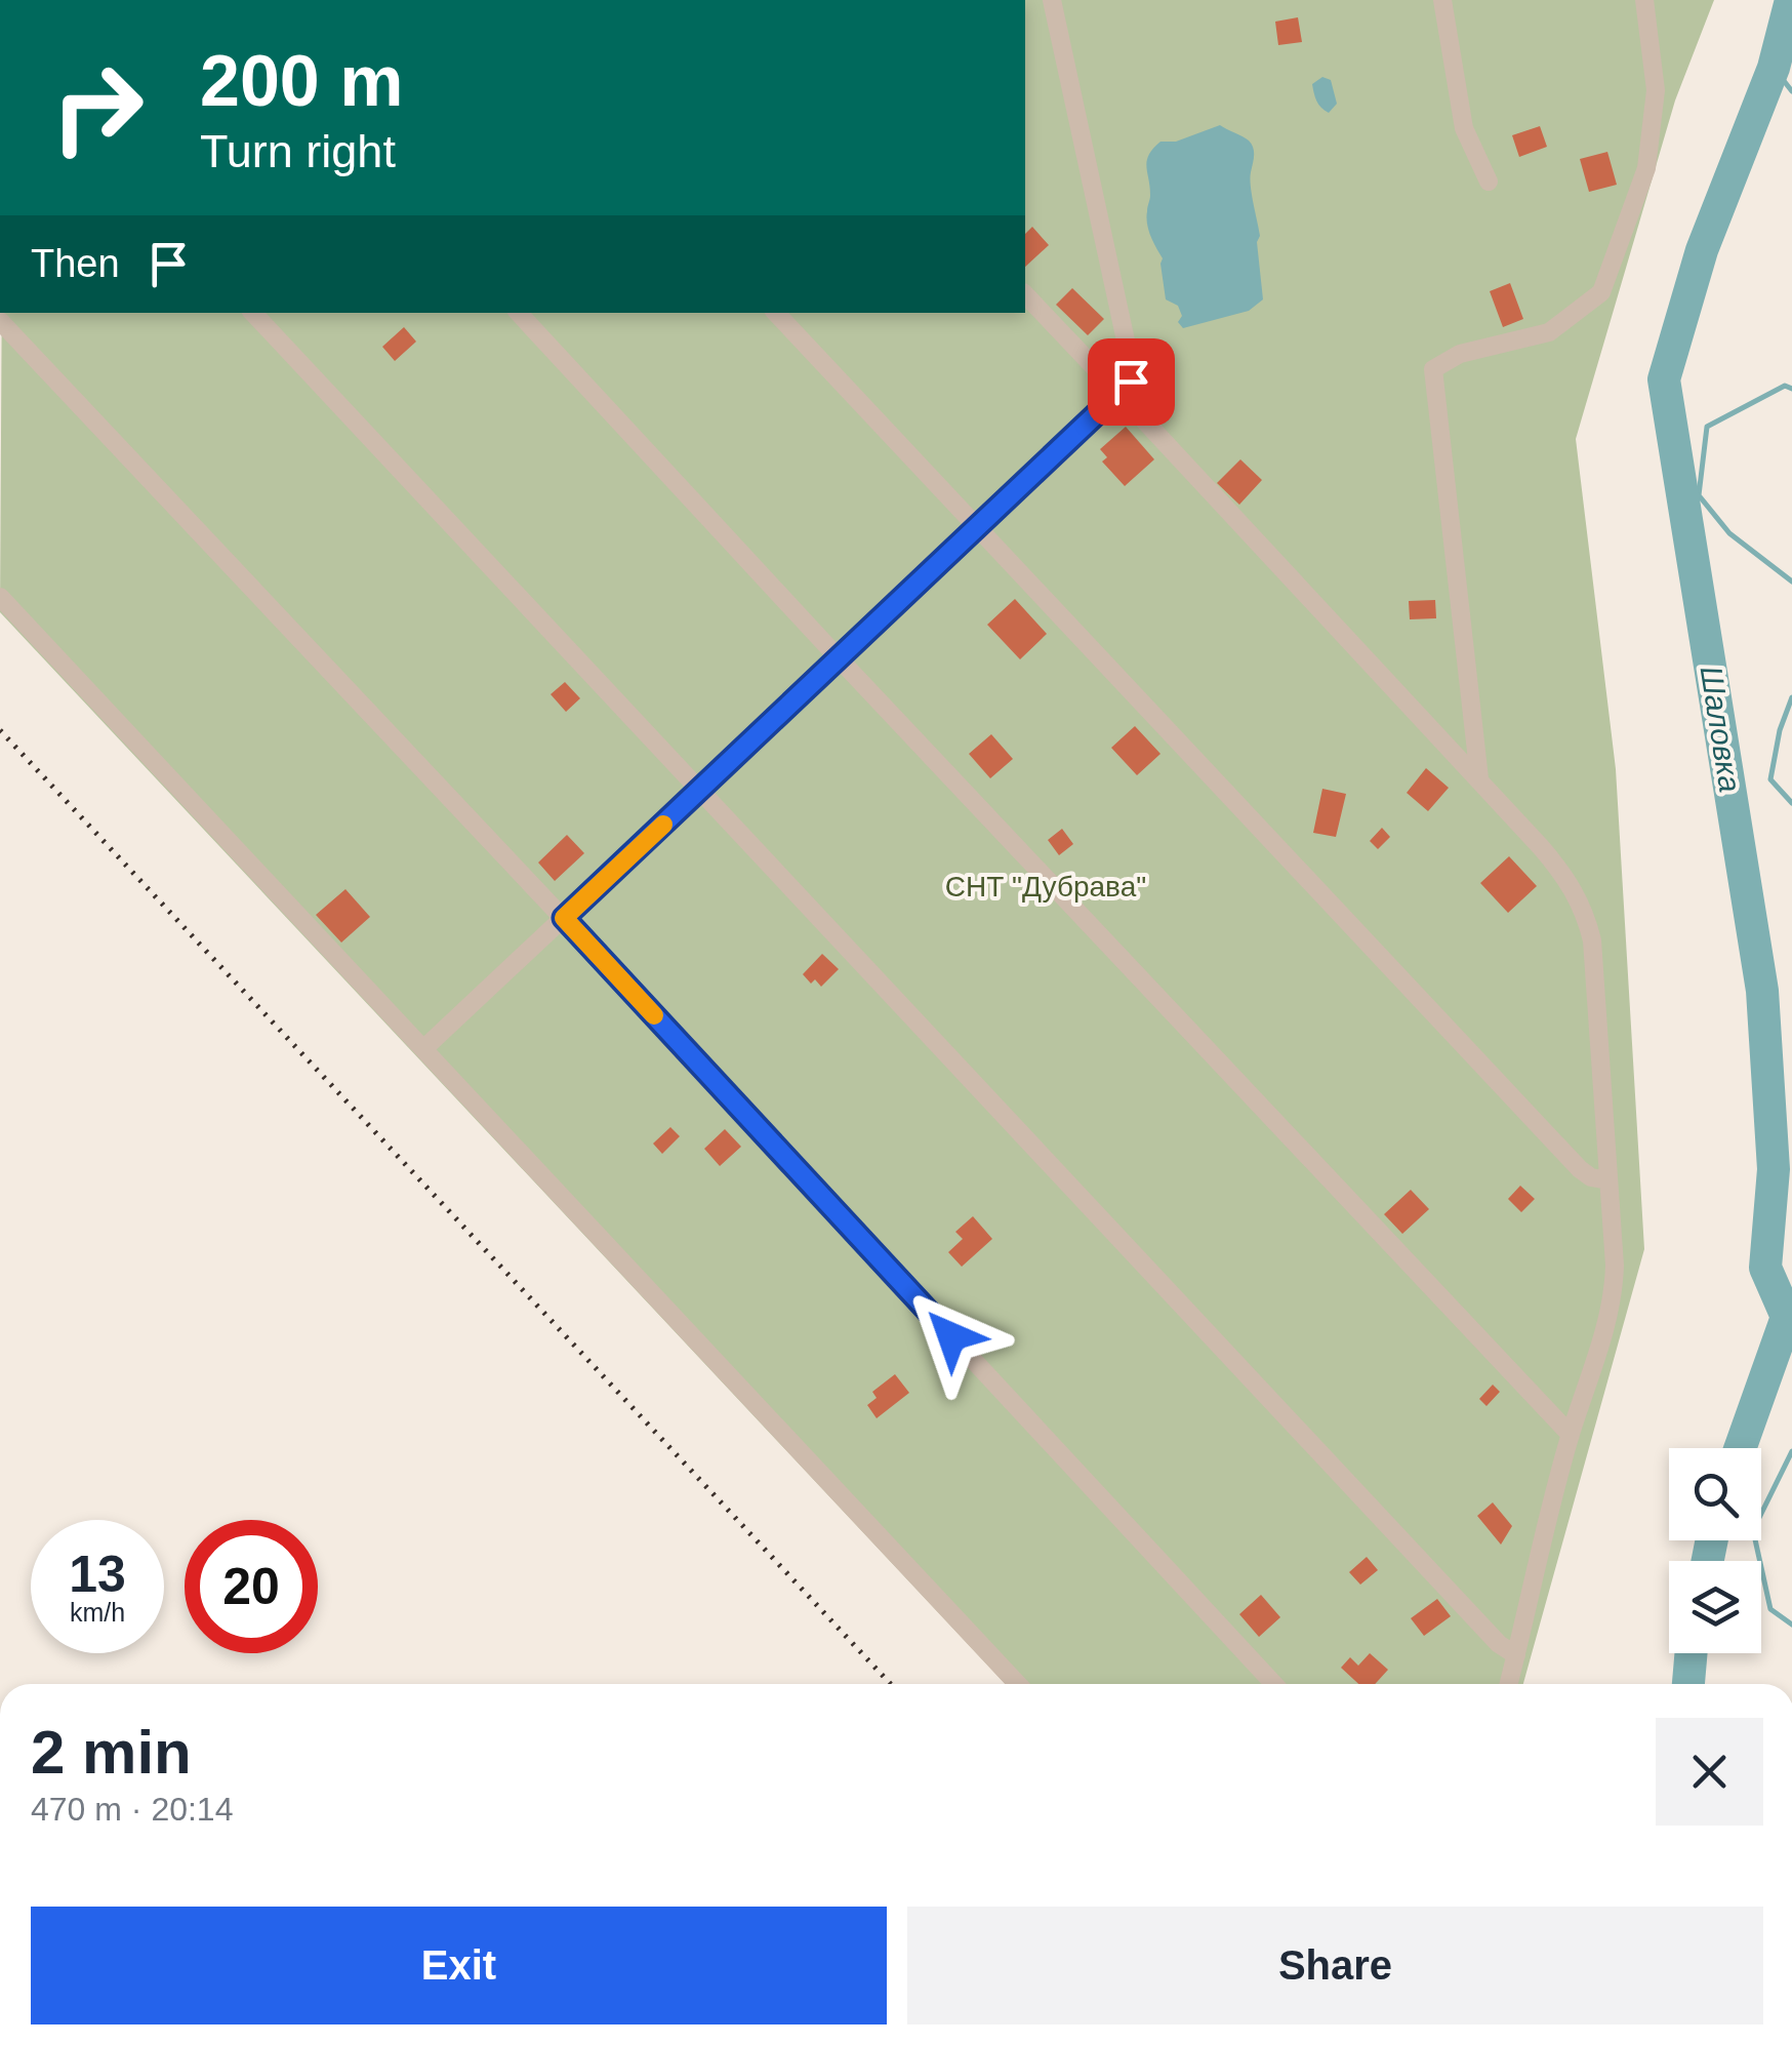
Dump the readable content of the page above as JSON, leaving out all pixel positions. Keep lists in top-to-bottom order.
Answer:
{
  "water": ["Шаловка"],
  "parks": ["СНТ \"Дубрава\""],
  "page": {
    "turn": ["200 m", "Turn right"],
    "then": "Then",
    "speed": "13 km/h",
    "limit": "20",
    "heading": ["2 min", "470 m · 20:14"],
    "buttons": ["Exit", "Share"]
  }
}
